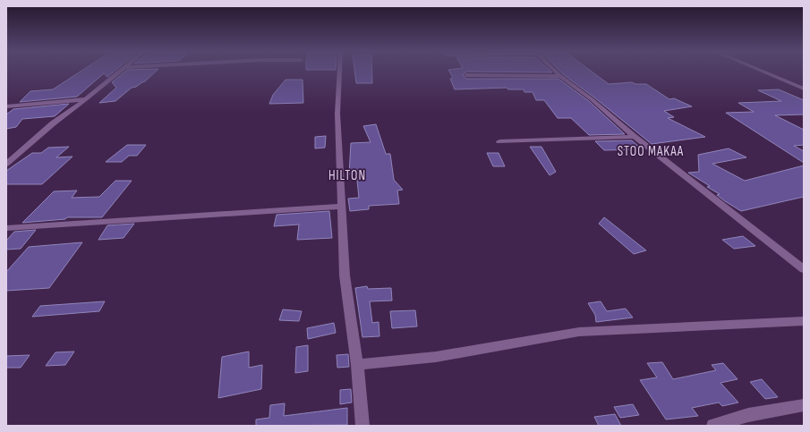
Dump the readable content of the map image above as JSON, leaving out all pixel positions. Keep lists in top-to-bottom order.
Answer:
{
  "districts": ["STOO MAKAA", "HILTON"]
}
